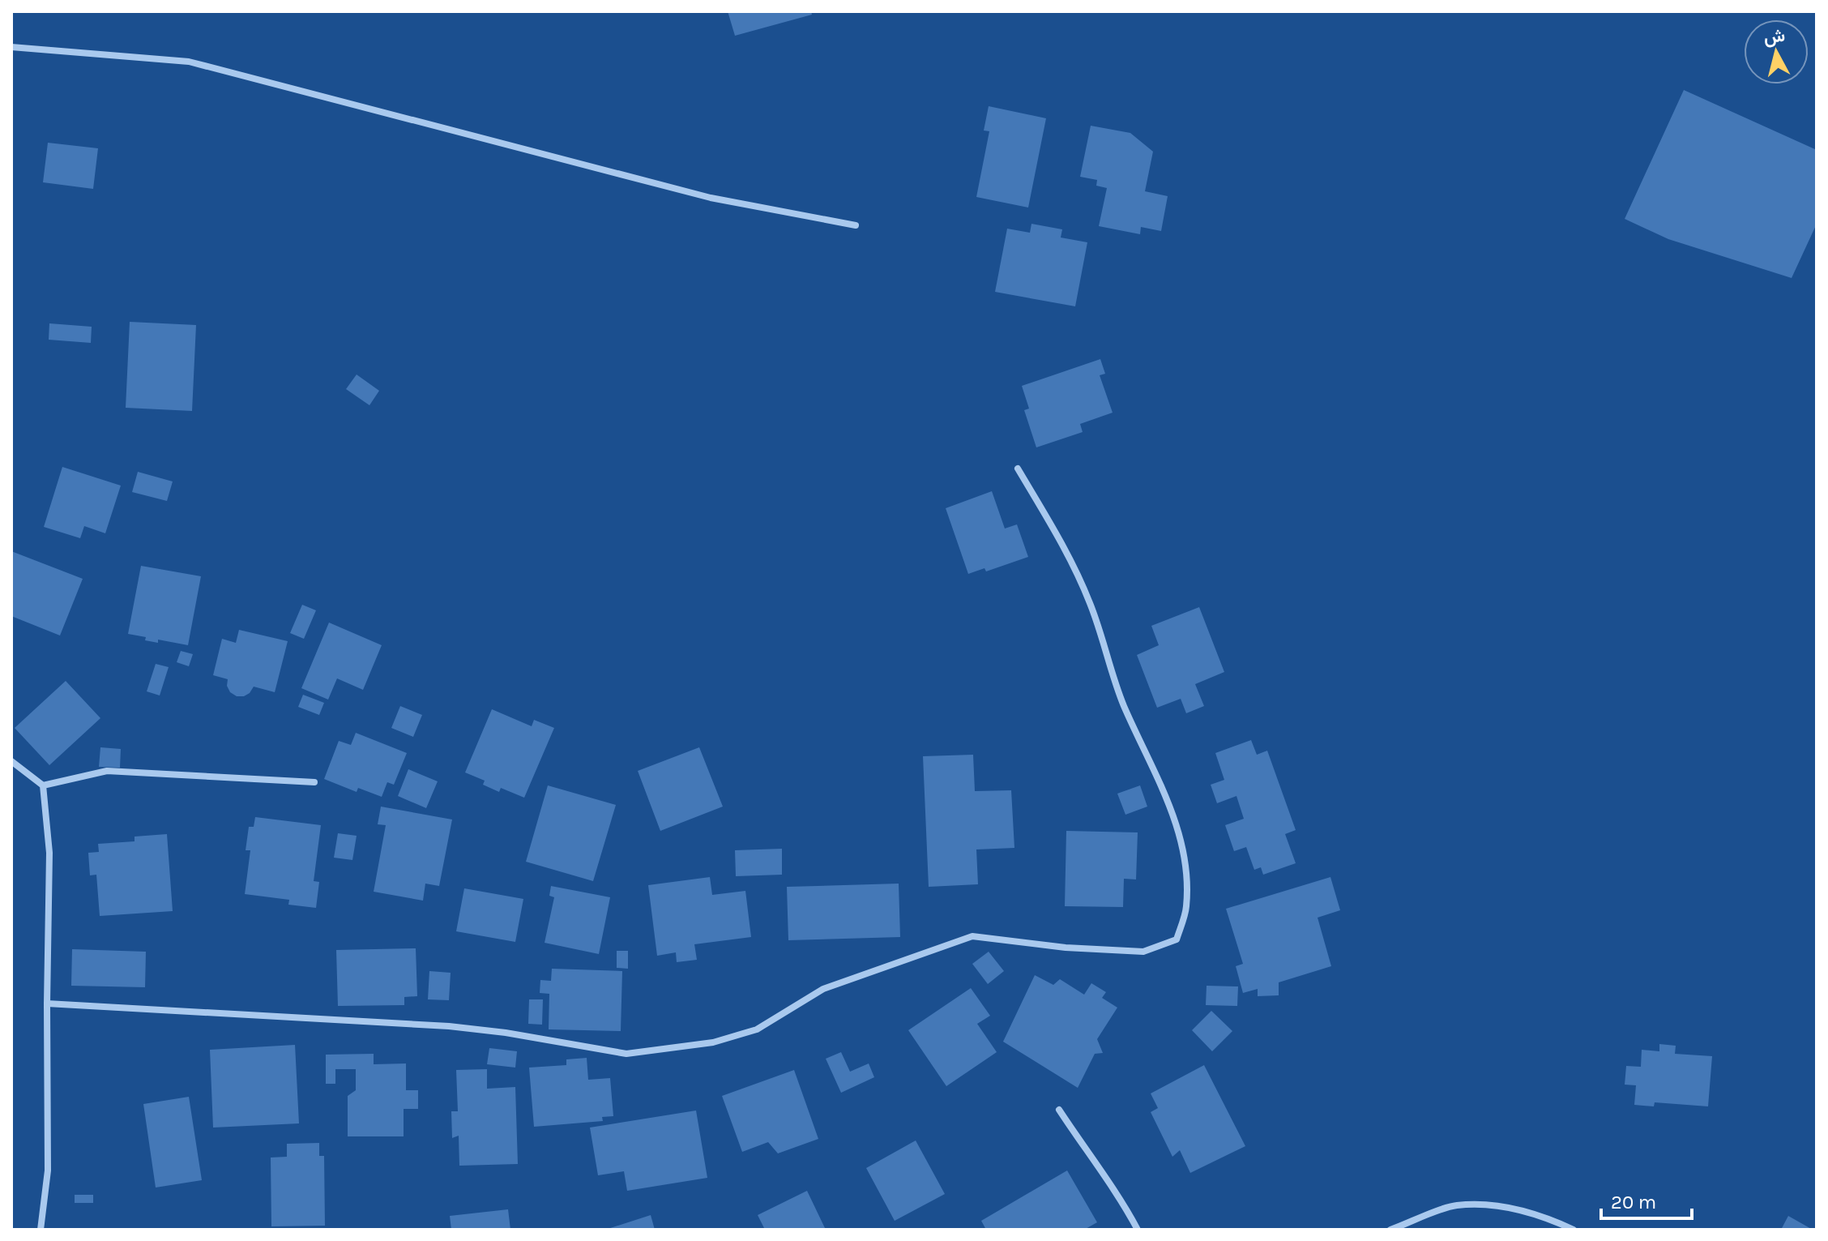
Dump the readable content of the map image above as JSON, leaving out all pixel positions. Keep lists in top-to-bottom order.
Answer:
{
  "scale_bar": "20 m",
  "north": "top"
}
